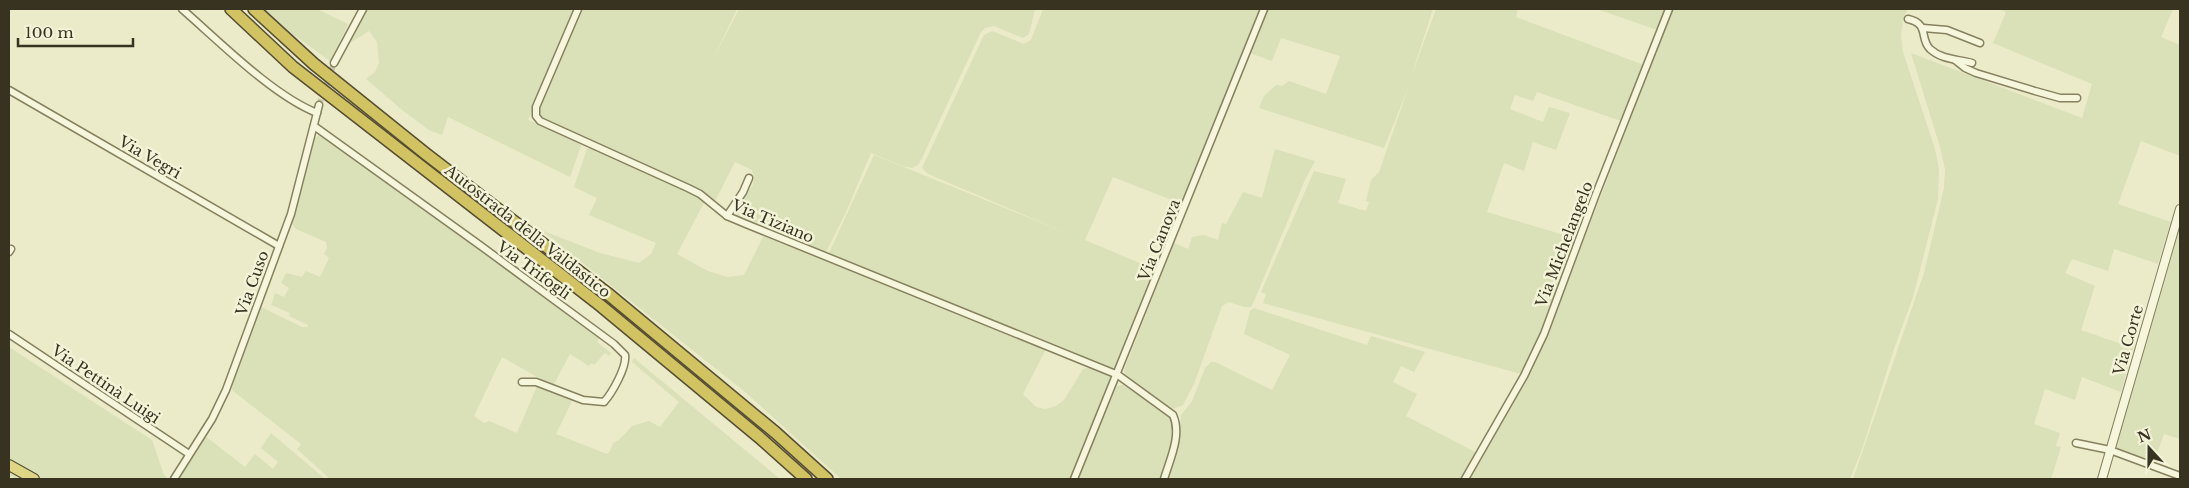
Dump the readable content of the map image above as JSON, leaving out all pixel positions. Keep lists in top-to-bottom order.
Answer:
{
  "streets": {
    "highway": ["Autostrada della Valdastico"],
    "street": [
      "Via Vegri",
      "Via Tiziano",
      "Via Canova",
      "Via Michelangelo",
      "Via Trifogli",
      "Via Cuso",
      "Via Corte",
      "Via Pettinà Luigi"
    ]
  },
  "crossings": [
    ["Via Vegri", "Via Cuso"],
    ["Via Tiziano", "Via Canova"],
    ["Via Trifogli", "Via Cuso"],
    ["Via Cuso", "Via Pettinà Luigi"]
  ],
  "scale_bar": "100 m",
  "north": "top"
}
